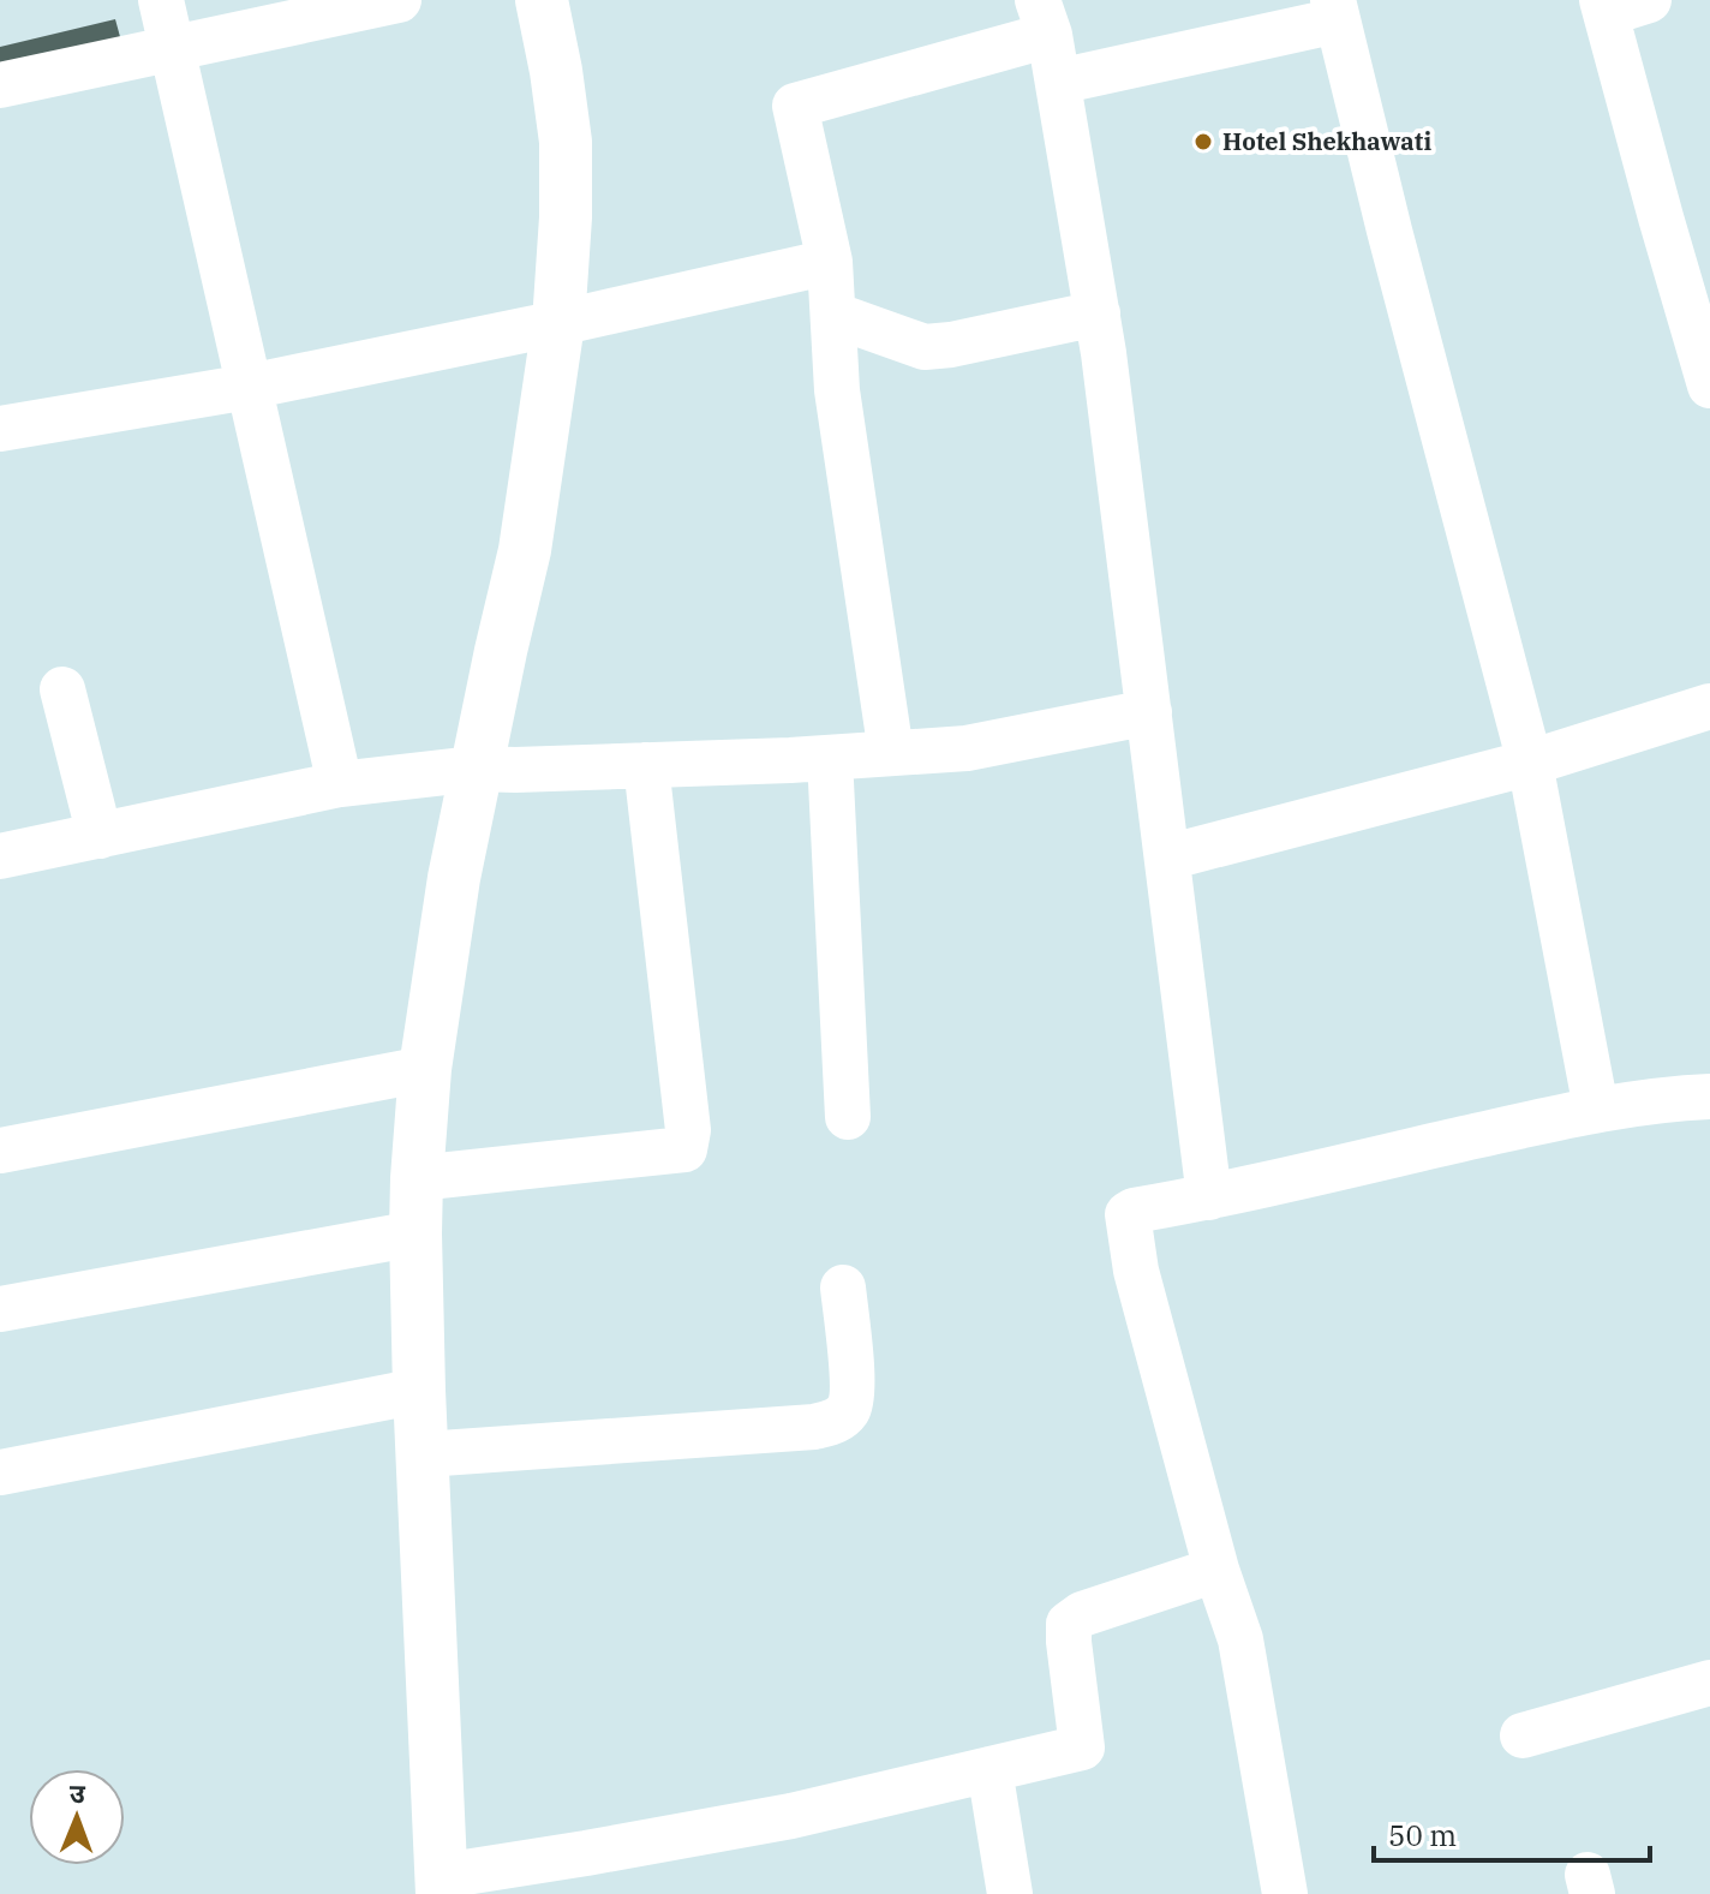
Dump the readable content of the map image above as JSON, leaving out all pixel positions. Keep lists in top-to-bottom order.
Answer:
{
  "places": ["Hotel Shekhawati"],
  "scale_bar": "50 m",
  "north": "top"
}
